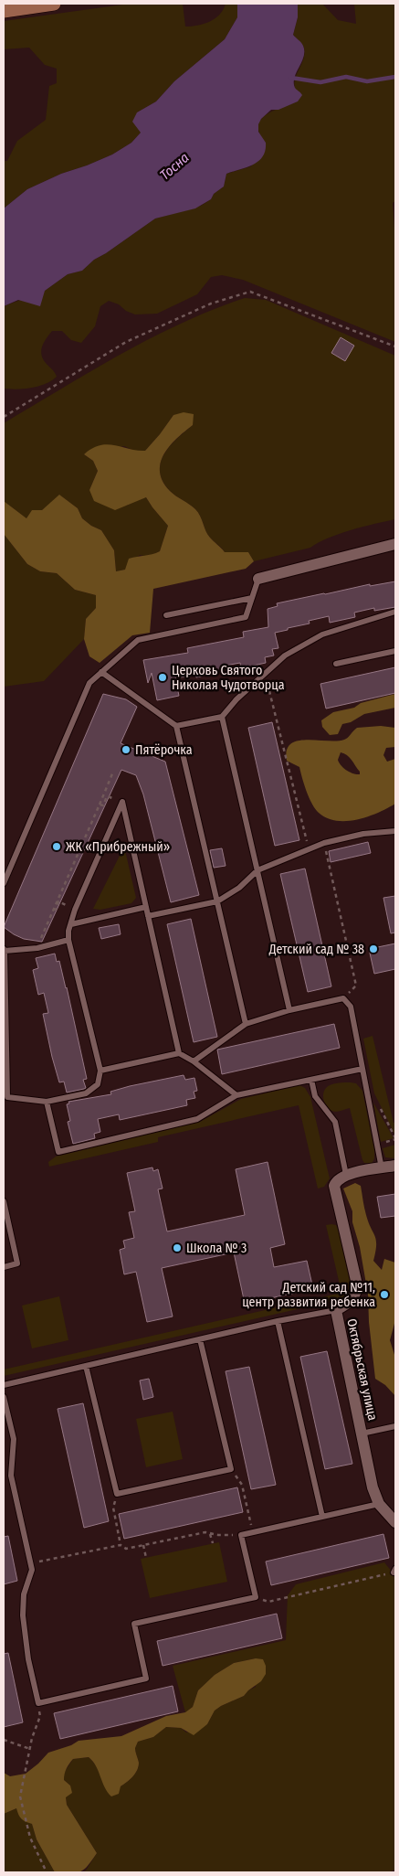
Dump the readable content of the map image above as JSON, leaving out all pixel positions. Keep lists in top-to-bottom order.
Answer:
{
  "streets": {
    "street": ["Октябрьская улица"]
  },
  "water": ["Тосна"],
  "places": [
    "Церковь Святого Николая Чудотворца",
    "Пятёрочка",
    "ЖК «Прибрежный»",
    "Детский сад № 38",
    "Школа № 3",
    "Детский сад №11, центр развития ребенка"
  ]
}
